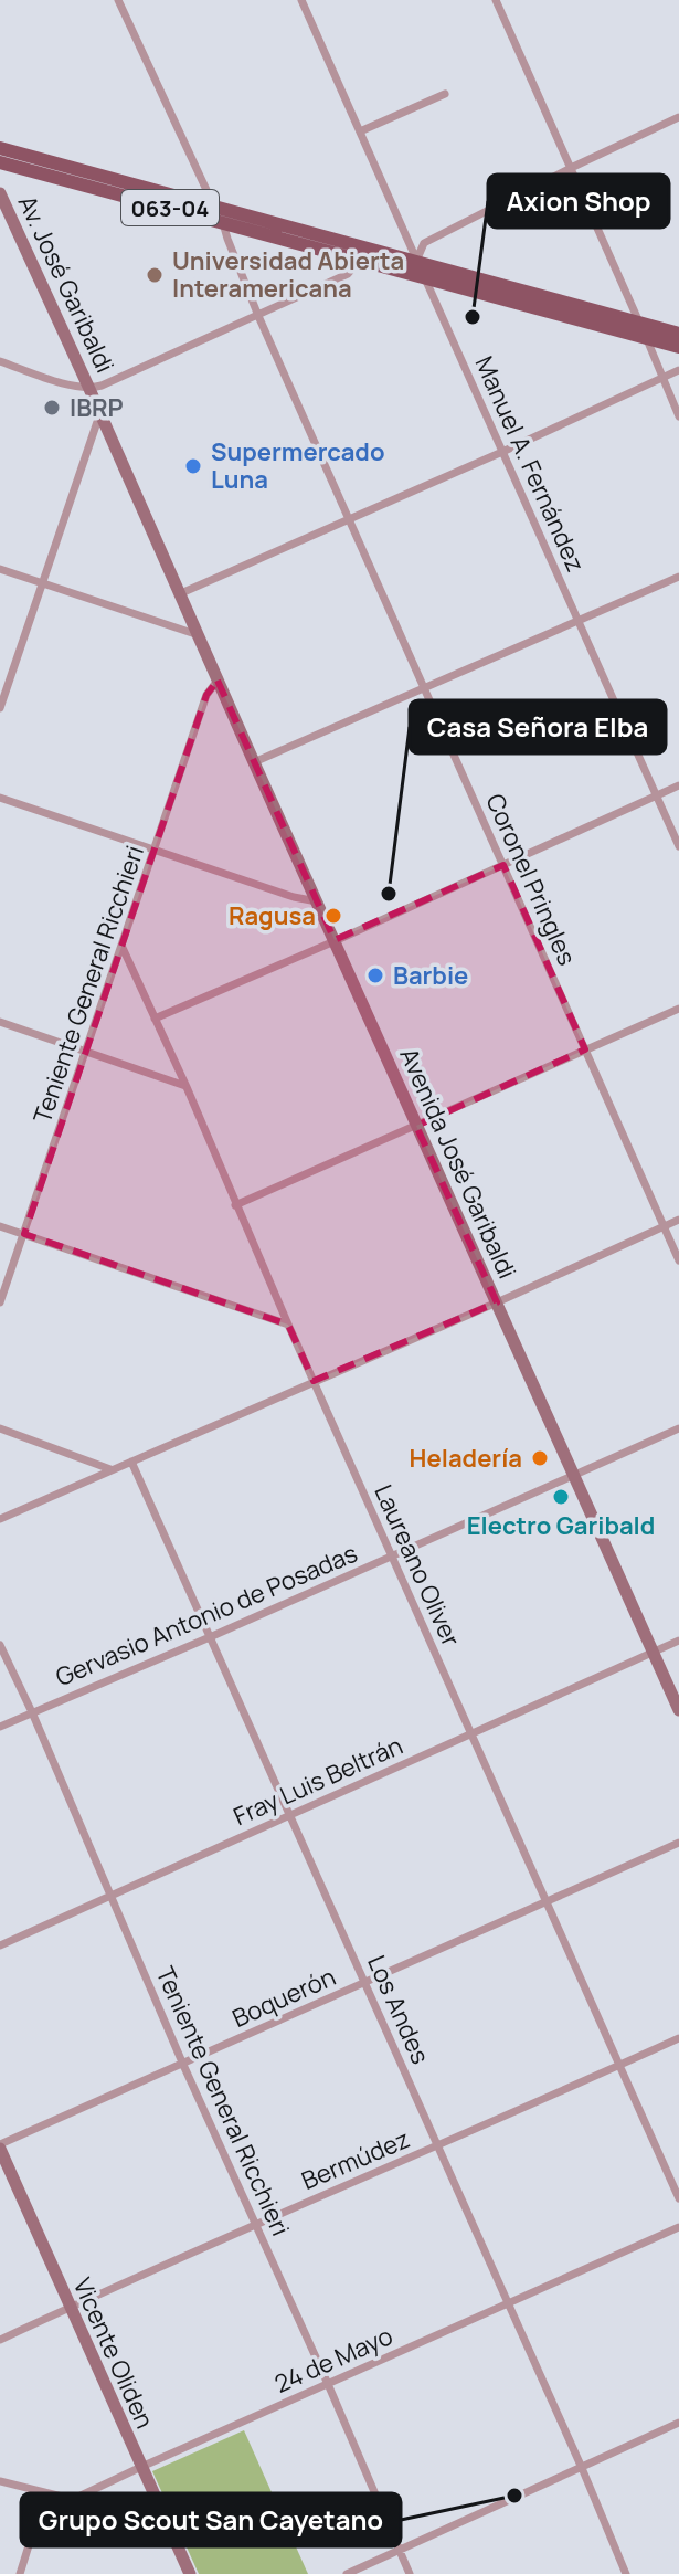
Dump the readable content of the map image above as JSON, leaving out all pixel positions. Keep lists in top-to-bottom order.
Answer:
{
  "streets": {
    "main road": [
      "063-04",
      "Av. José Garibaldi",
      "Avenida José Garibaldi",
      "Vicente Oliden"
    ],
    "street": [
      "Manuel A. Fernández",
      "Coronel Pringles",
      "Teniente General Ricchieri",
      "Laureano Oliver",
      "Gervasio Antonio de Posadas",
      "Fray Luis Beltrán",
      "Boquerón",
      "Los Andes",
      "Bermúdez",
      "24 de Mayo"
    ]
  },
  "crossings": [
    ["063-04", "Manuel A. Fernández"],
    ["063-04", "Coronel Pringles"],
    ["Av. José Garibaldi", "Avenida José Garibaldi"],
    ["Teniente General Ricchieri", "Avenida José Garibaldi"],
    ["Teniente General Ricchieri", "Laureano Oliver"],
    ["Teniente General Ricchieri", "Gervasio Antonio de Posadas"],
    ["Teniente General Ricchieri", "Fray Luis Beltrán"],
    ["Teniente General Ricchieri", "Boquerón"],
    ["Teniente General Ricchieri", "Bermúdez"],
    ["Teniente General Ricchieri", "24 de Mayo"],
    ["Avenida José Garibaldi", "Gervasio Antonio de Posadas"],
    ["Avenida José Garibaldi", "Fray Luis Beltrán"],
    ["Laureano Oliver", "Gervasio Antonio de Posadas"],
    ["Laureano Oliver", "Fray Luis Beltrán"],
    ["Laureano Oliver", "Boquerón"],
    ["Laureano Oliver", "Bermúdez"],
    ["Gervasio Antonio de Posadas", "Los Andes"],
    ["Fray Luis Beltrán", "Los Andes"],
    ["Boquerón", "Los Andes"],
    ["Boquerón", "Vicente Oliden"],
    ["Los Andes", "Bermúdez"],
    ["Los Andes", "24 de Mayo"],
    ["Bermúdez", "Vicente Oliden"],
    ["Vicente Oliden", "24 de Mayo"]
  ],
  "places": [
    "Universidad Abierta Interamericana",
    "Axion Shop",
    "IBRP",
    "Supermercado Luna",
    "Casa Señora Elba",
    "Ragusa",
    "Barbie",
    "Heladería",
    "Electro Garibald",
    "Grupo Scout San Cayetano"
  ]
}
